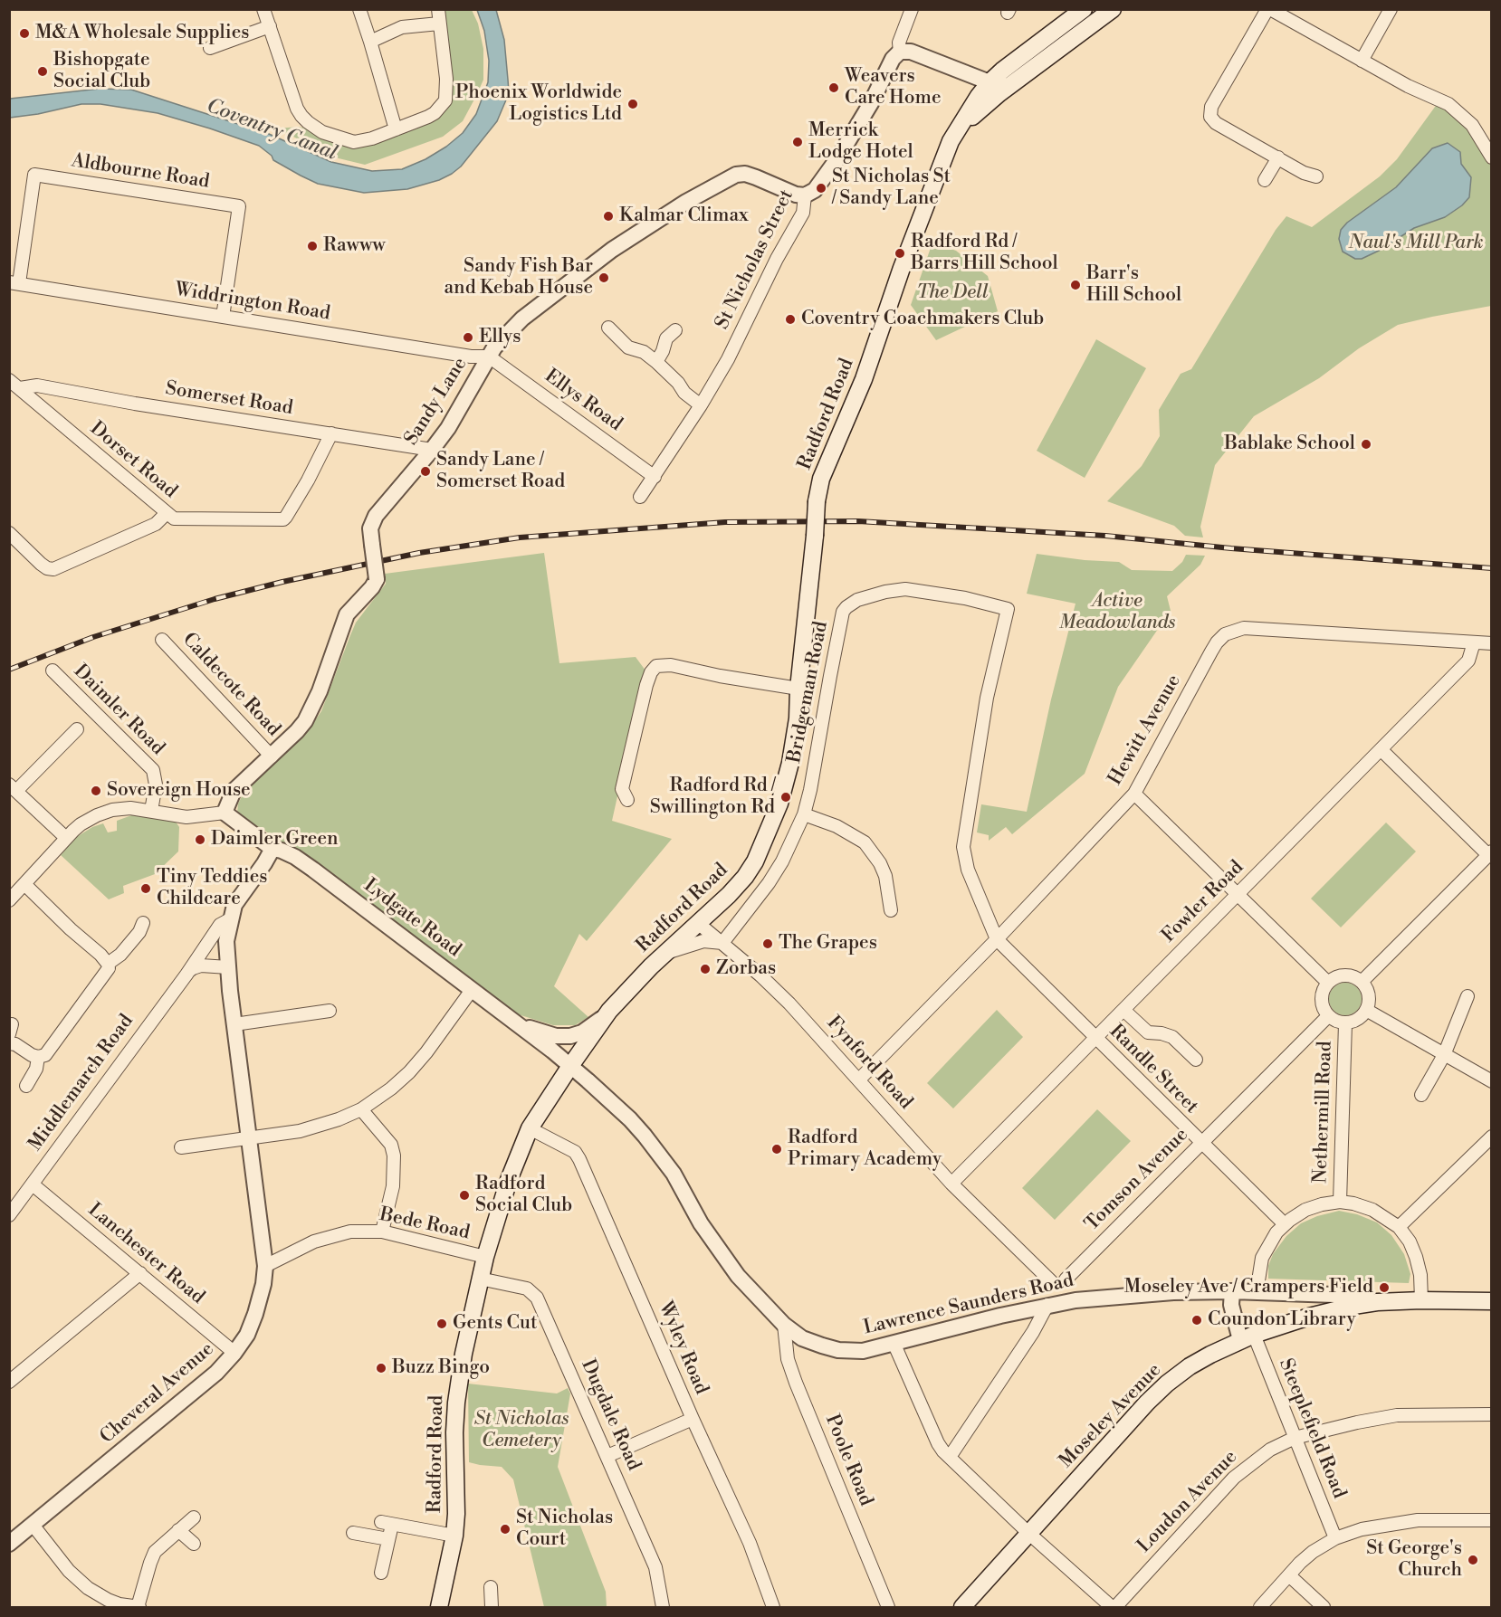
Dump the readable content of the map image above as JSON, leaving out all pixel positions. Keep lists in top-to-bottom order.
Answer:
{
  "streets": {
    "main road": ["Radford Road", "Moseley Avenue"],
    "street": [
      "Aldbourne Road",
      "St Nicholas Street",
      "Widdrington Road",
      "Somerset Road",
      "Ellys Road",
      "Sandy Lane",
      "Dorset Road",
      "Caldecote Road",
      "Bridgeman Road",
      "Daimler Road",
      "Hewitt Avenue",
      "Fowler Road",
      "Lydgate Road",
      "Fynford Road",
      "Randle Street",
      "Middlemarch Road",
      "Nethermill Road",
      "Tomson Avenue",
      "Bede Road",
      "Lanchester Road",
      "Lawrence Saunders Road",
      "Wyley Road",
      "Cheveral Avenue",
      "Dugdale Road",
      "Steeplefield Road",
      "Poole Road",
      "Loudon Avenue"
    ]
  },
  "crossings": [
    ["Aldbourne Road", "Widdrington Road"],
    ["St Nicholas Street", "Ellys Road"],
    ["St Nicholas Street", "Sandy Lane"],
    ["Widdrington Road", "Ellys Road"],
    ["Widdrington Road", "Sandy Lane"],
    ["Somerset Road", "Sandy Lane"],
    ["Somerset Road", "Dorset Road"],
    ["Ellys Road", "Sandy Lane"],
    ["Sandy Lane", "Caldecote Road"],
    ["Sandy Lane", "Lydgate Road"],
    ["Radford Road", "Lydgate Road"],
    ["Radford Road", "Fynford Road"],
    ["Radford Road", "Bede Road"],
    ["Radford Road", "Lawrence Saunders Road"],
    ["Radford Road", "Wyley Road"],
    ["Radford Road", "Dugdale Road"],
    ["Bridgeman Road", "Hewitt Avenue"],
    ["Bridgeman Road", "Fynford Road"],
    ["Bridgeman Road", "Randle Street"],
    ["Hewitt Avenue", "Fowler Road"],
    ["Hewitt Avenue", "Fynford Road"],
    ["Hewitt Avenue", "Randle Street"],
    ["Fowler Road", "Fynford Road"],
    ["Fowler Road", "Randle Street"],
    ["Lydgate Road", "Middlemarch Road"],
    ["Lydgate Road", "Lawrence Saunders Road"],
    ["Randle Street", "Tomson Avenue"],
    ["Middlemarch Road", "Lanchester Road"],
    ["Middlemarch Road", "Cheveral Avenue"],
    ["Nethermill Road", "Tomson Avenue"],
    ["Bede Road", "Cheveral Avenue"],
    ["Lanchester Road", "Cheveral Avenue"],
    ["Lawrence Saunders Road", "Moseley Avenue"],
    ["Lawrence Saunders Road", "Poole Road"],
    ["Moseley Avenue", "Steeplefield Road"],
    ["Steeplefield Road", "Loudon Avenue"]
  ],
  "water": ["Coventry Canal"],
  "parks": [
    "Naul's Mill Park",
    "The Dell",
    "Active Meadowlands",
    "St Nicholas Cemetery"
  ],
  "places": [
    "M&A Wholesale Supplies",
    "Bishopgate Social Club",
    "Weavers Care Home",
    "Phoenix Worldwide Logistics Ltd",
    "Merrick Lodge Hotel",
    "St Nicholas St / Sandy Lane",
    "Kalmar Climax",
    "Rawww",
    "Radford Rd / Barrs Hill School",
    "Sandy Fish Bar and Kebab House",
    "Barr's Hill School",
    "Coventry Coachmakers Club",
    "Ellys",
    "Bablake School",
    "Sandy Lane / Somerset Road",
    "Sovereign House",
    "Radford Rd / Swillington Rd",
    "Daimler Green",
    "Tiny Teddies Childcare",
    "The Grapes",
    "Zorbas",
    "Radford Primary Academy",
    "Radford Social Club",
    "Moseley Ave / Crampers Field",
    "Coundon Library",
    "Gents Cut",
    "Buzz Bingo",
    "St Nicholas Court",
    "St George's Church"
  ]
}
